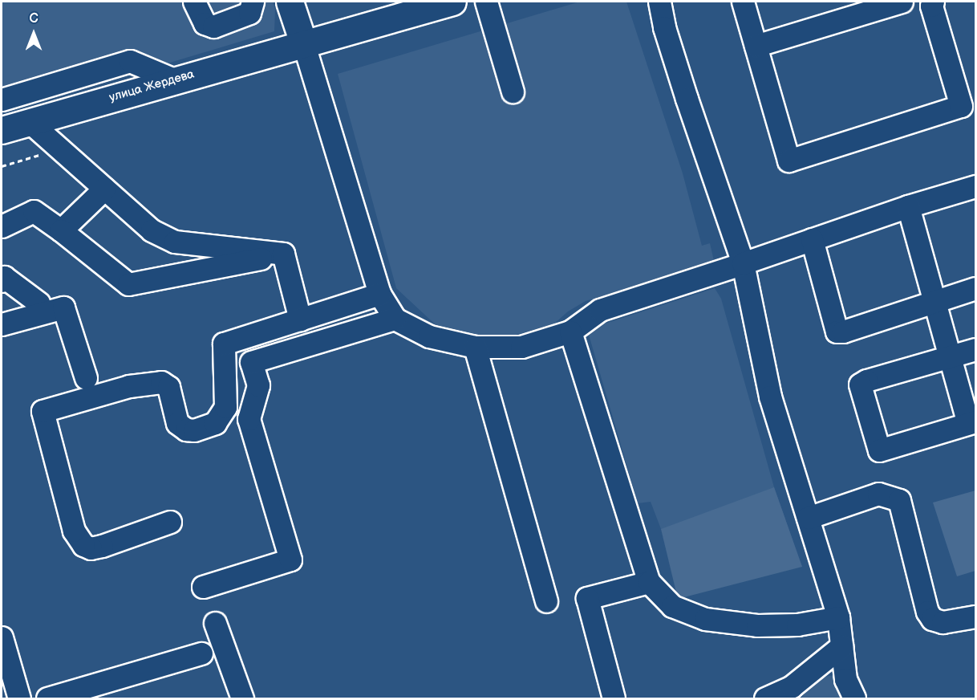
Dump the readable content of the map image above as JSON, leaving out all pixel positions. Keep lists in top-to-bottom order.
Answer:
{
  "streets": {
    "main road": ["улица Жердева"]
  },
  "north": "top"
}
